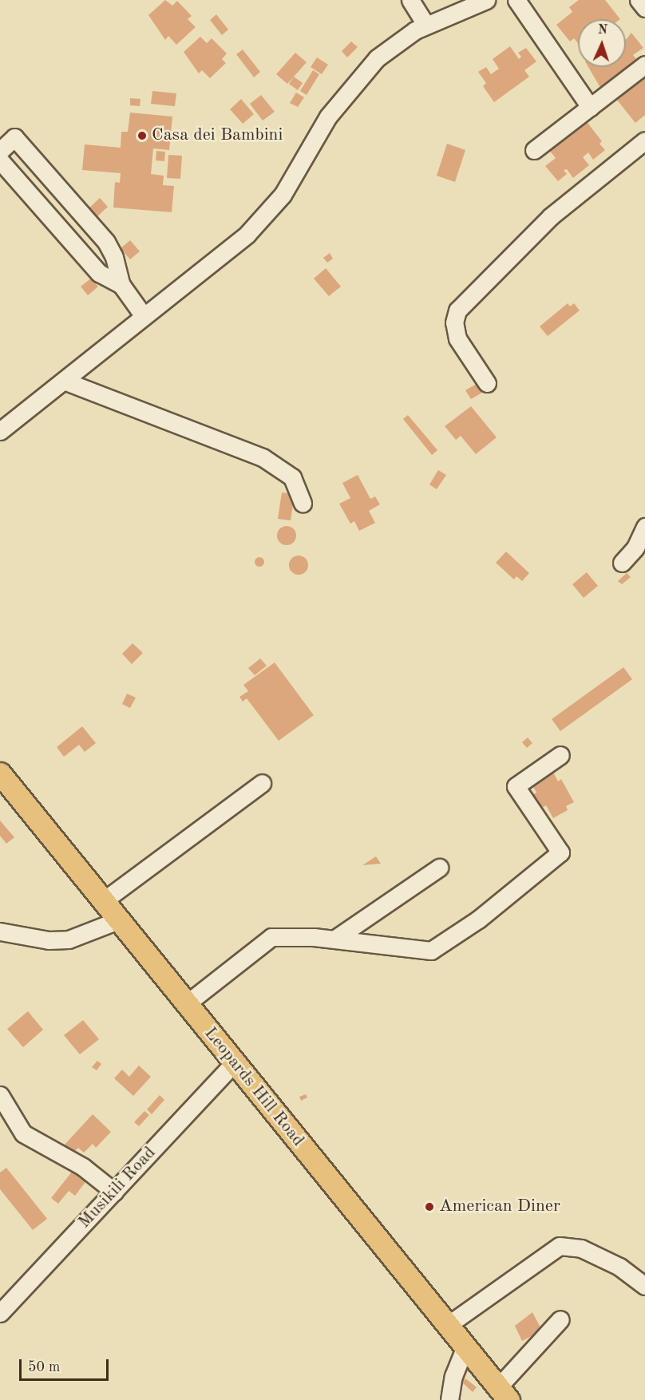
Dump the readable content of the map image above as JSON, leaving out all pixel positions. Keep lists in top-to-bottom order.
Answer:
{
  "streets": {
    "main road": ["Leopards Hill Road"],
    "street": ["Musikili Road"]
  },
  "crossings": [
    ["Leopards Hill Road", "Musikili Road"]
  ],
  "places": ["Casa dei Bambini", "American Diner"],
  "scale_bar": "50 m",
  "north": "top"
}
